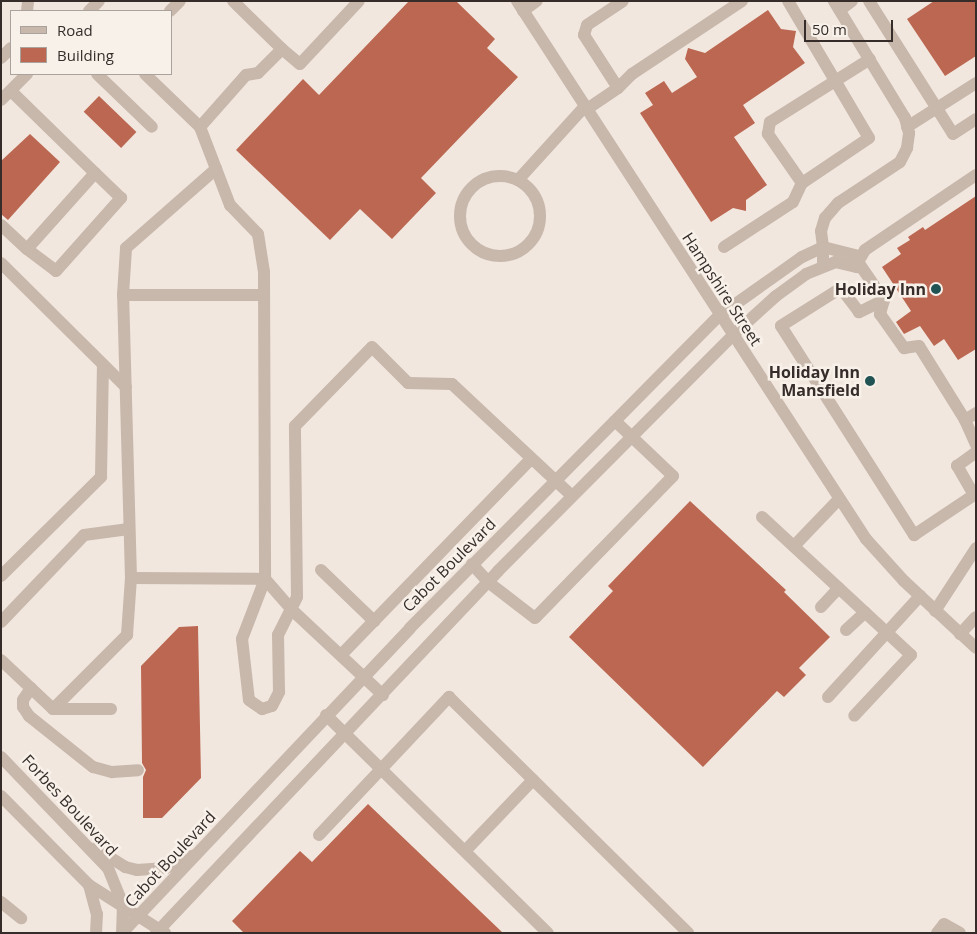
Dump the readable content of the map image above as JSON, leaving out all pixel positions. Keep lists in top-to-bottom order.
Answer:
{
  "streets": {
    "street": ["Hampshire Street", "Cabot Boulevard", "Forbes Boulevard"]
  },
  "crossings": [
    ["Hampshire Street", "Cabot Boulevard"],
    ["Cabot Boulevard", "Forbes Boulevard"]
  ],
  "places": ["Holiday Inn", "Holiday Inn Mansfield"],
  "legend": ["Road", "Building"],
  "scale_bar": "50 m"
}
